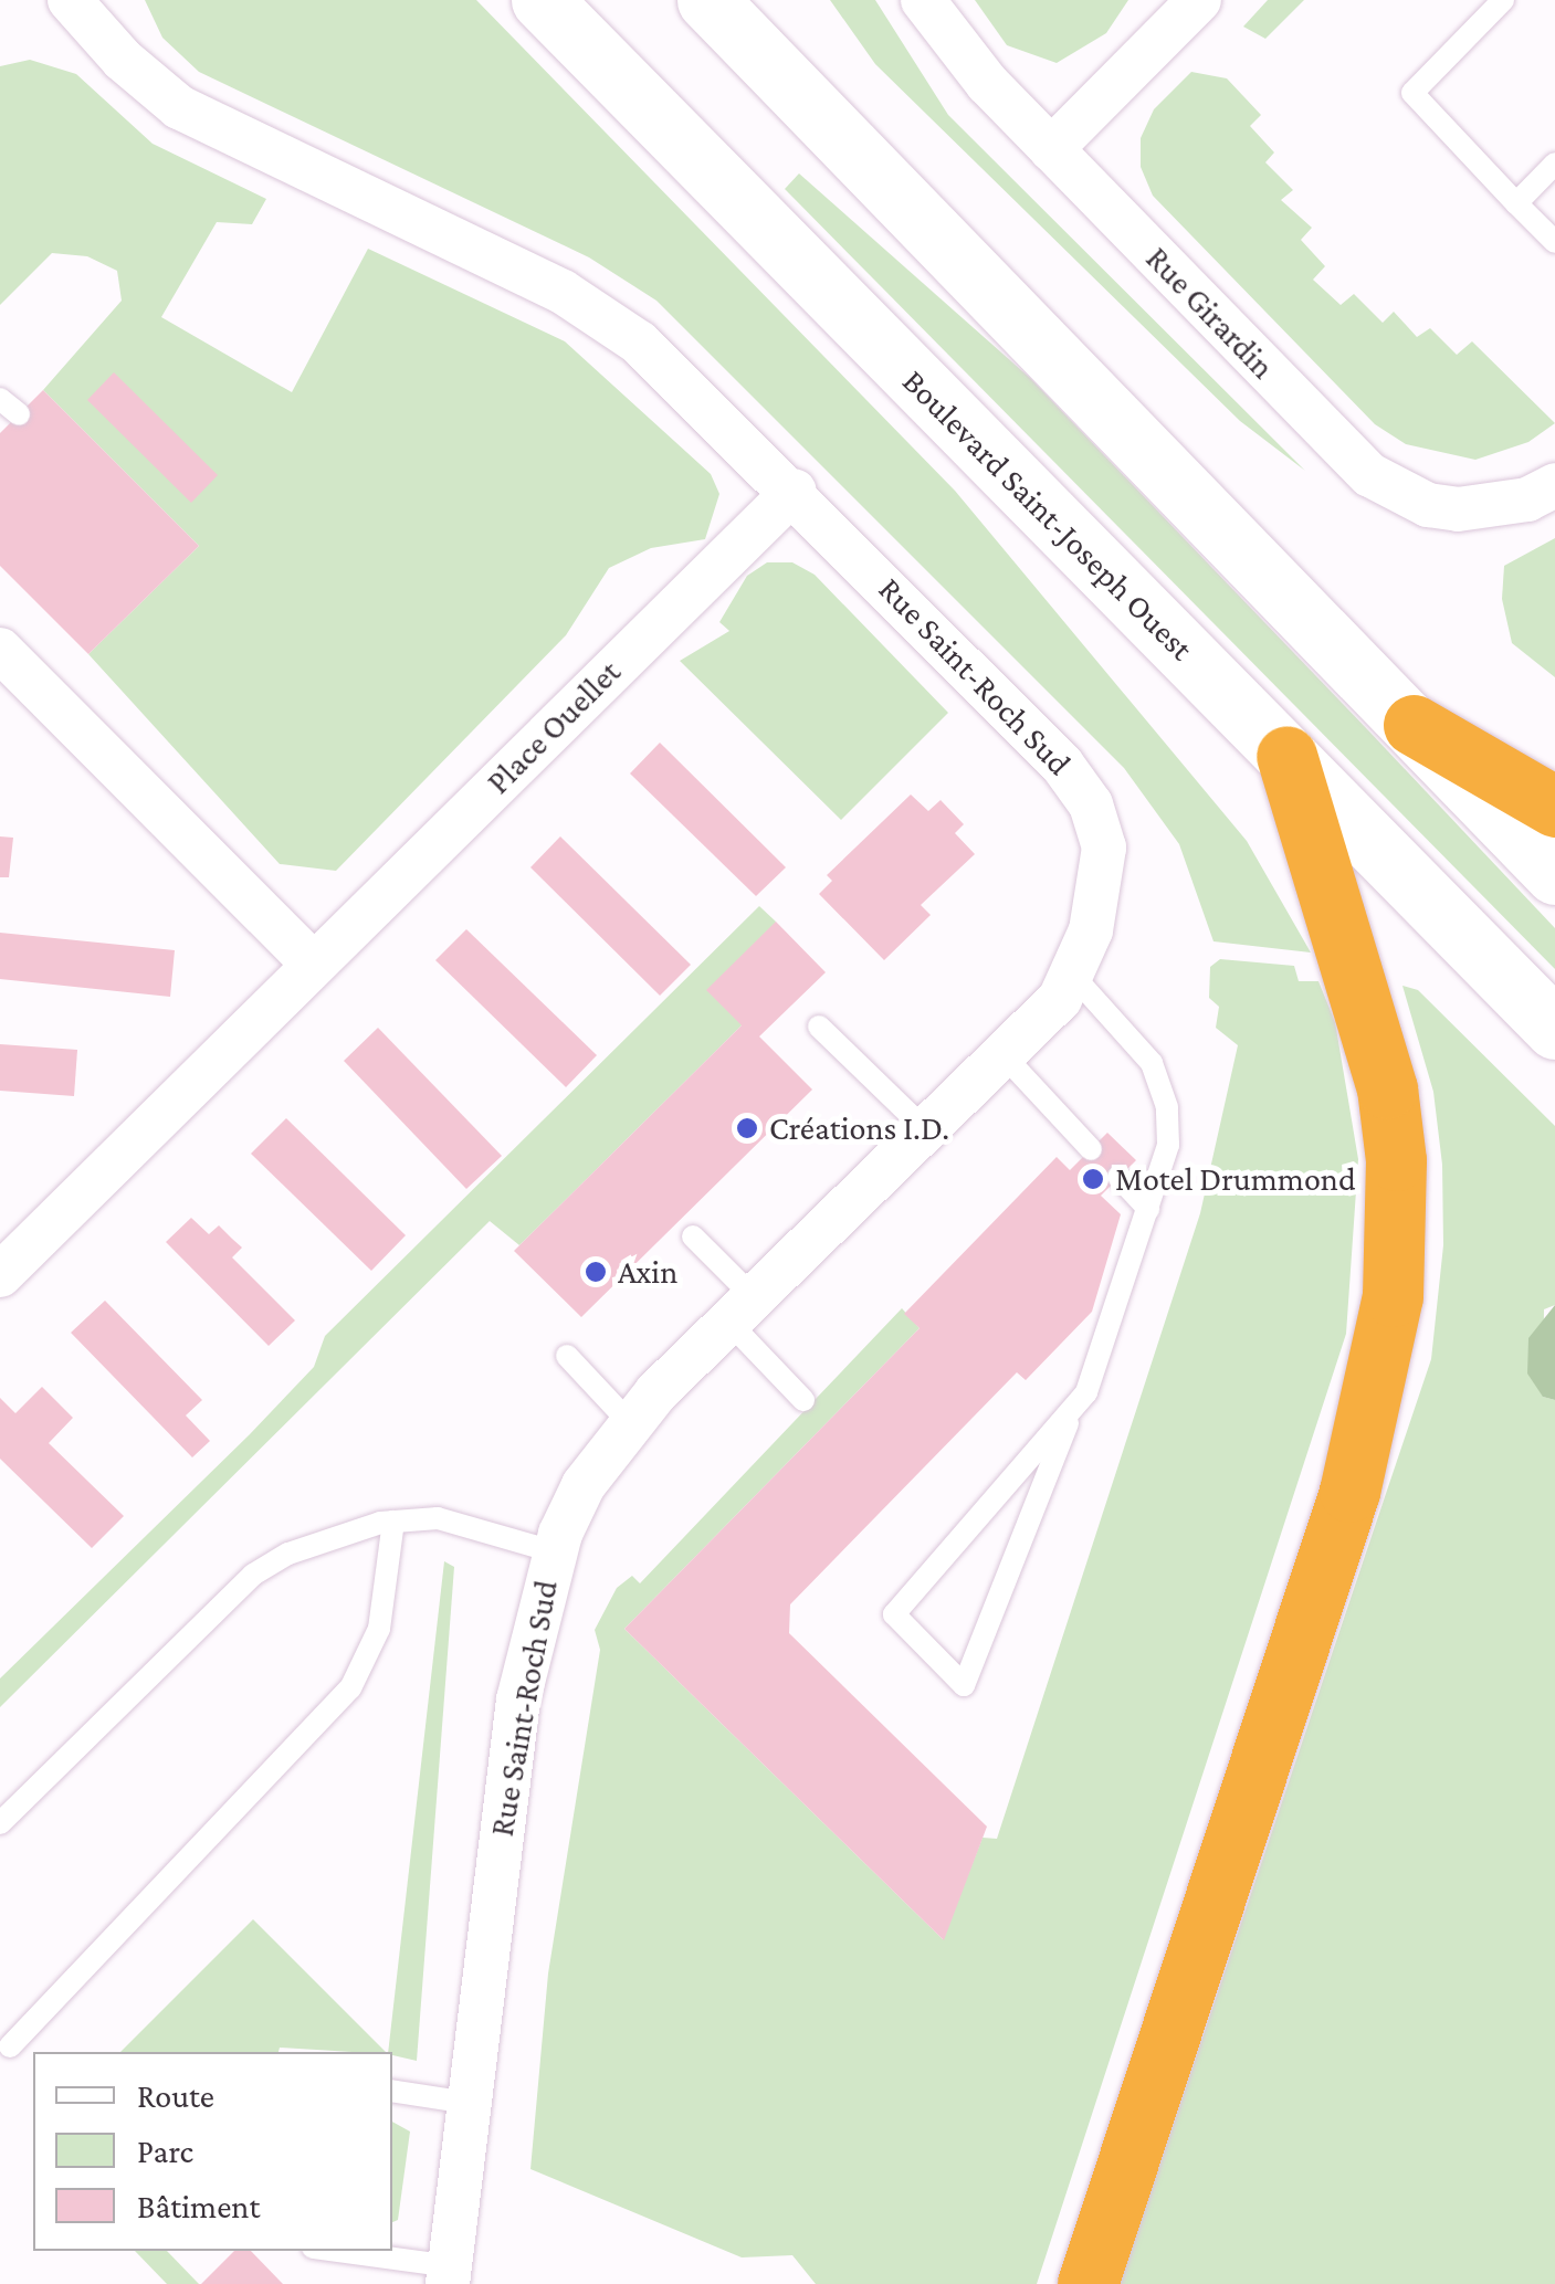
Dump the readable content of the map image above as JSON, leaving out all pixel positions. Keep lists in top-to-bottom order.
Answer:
{
  "streets": {
    "main road": ["Boulevard Saint-Joseph Ouest"],
    "street": ["Rue Girardin", "Rue Saint-Roch Sud", "Place Ouellet"]
  },
  "crossings": [
    ["Rue Saint-Roch Sud", "Place Ouellet"]
  ],
  "places": ["Créations I.D.", "Motel Drummond", "Axin"],
  "legend": ["Route", "Parc", "Bâtiment"]
}
